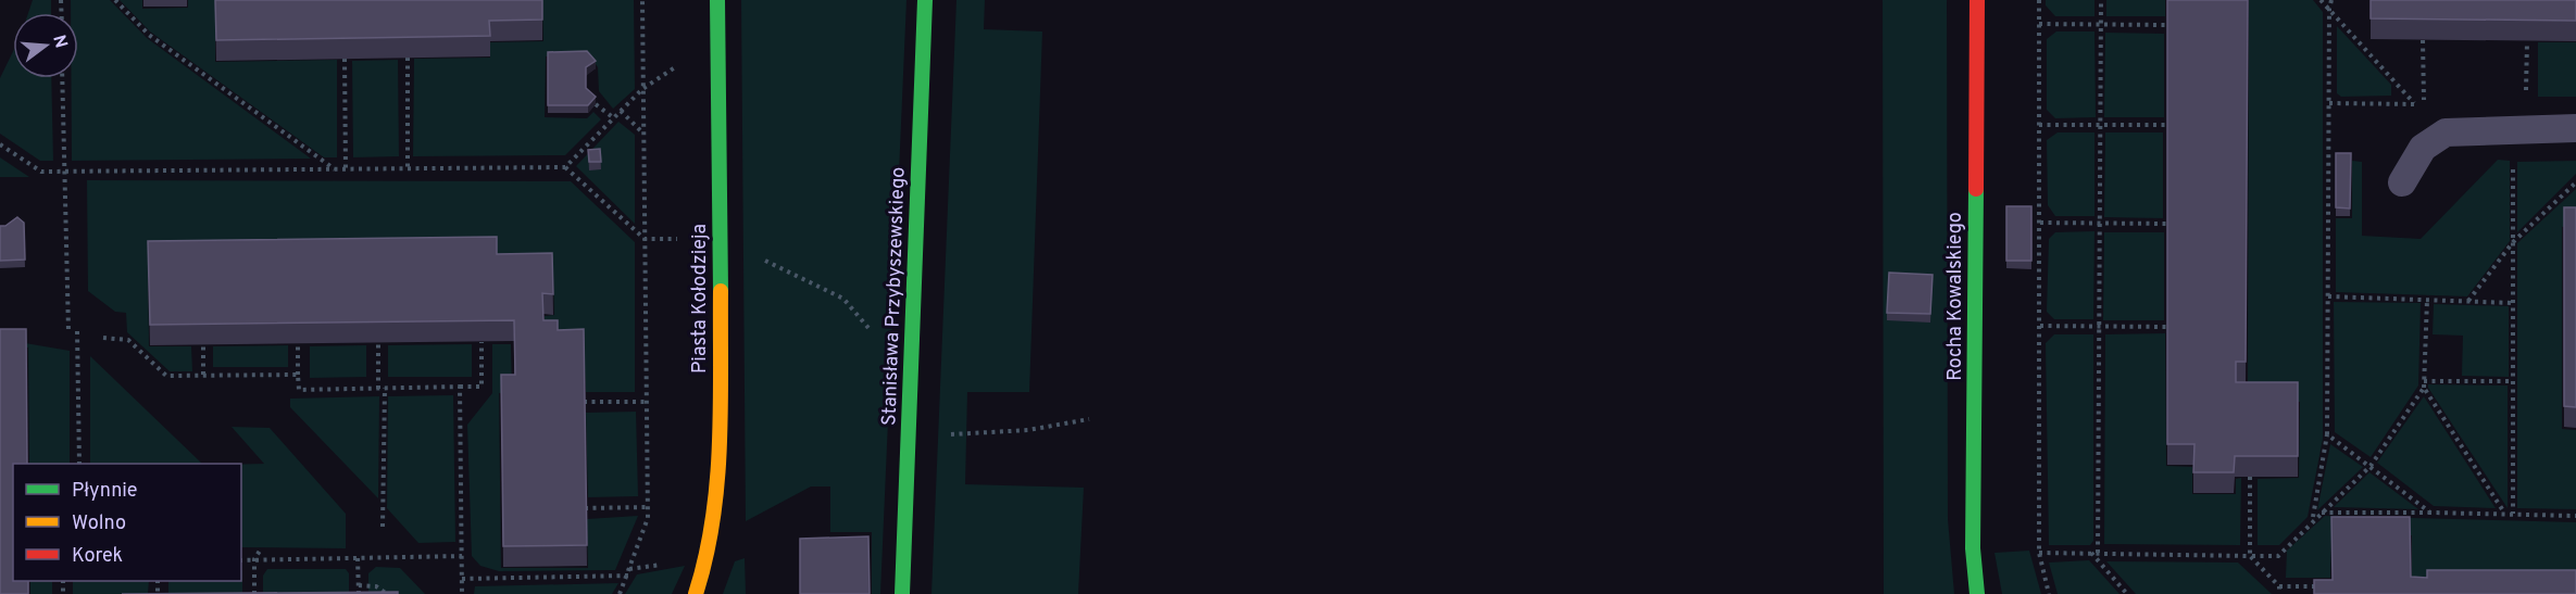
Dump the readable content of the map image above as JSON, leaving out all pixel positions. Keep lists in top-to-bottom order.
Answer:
{
  "streets": {
    "street": ["Stanisława Przybyszewskiego", "Rocha Kowalskiego", "Piasta Kołodzieja"]
  },
  "legend": ["Płynnie", "Wolno", "Korek"],
  "north": "right"
}
